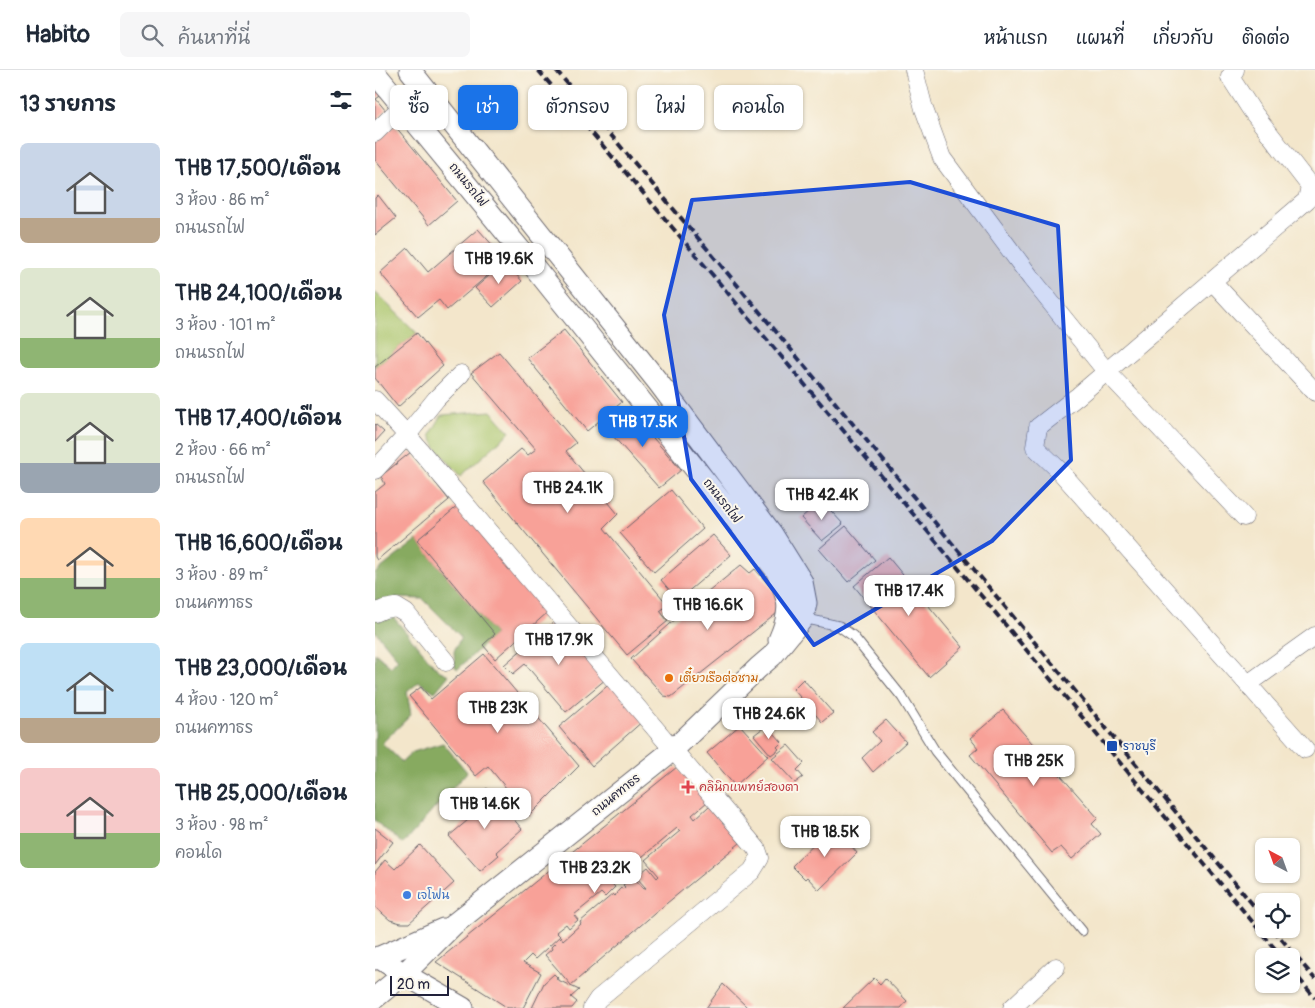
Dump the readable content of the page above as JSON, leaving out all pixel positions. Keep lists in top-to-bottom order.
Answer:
{
  "streets": {
    "street": ["ถนนรถไฟ", "ถนนคฑาธร"]
  },
  "crossings": [
    ["ถนนรถไฟ", "ถนนคฑาธร"]
  ],
  "places": {
    "other": ["เตี๋ยวเรือต่อชาม", "เจโฟน"],
    "transit": ["ราชบุรี"],
    "health": ["คลินิกแพทย์สองตา"]
  },
  "scale_bar": "20 m",
  "north": "top left",
  "page": {
    "header": "Habito",
    "search": "ค้นหาที่นี่",
    "nav": [
      "หน้าแรก",
      "แผนที่",
      "เกี่ยวกับ",
      "ติดต่อ"
    ],
    "heading": "13 รายการ",
    "chip": [
      "ซื้อ",
      "เช่า",
      "ตัวกรอง",
      "ใหม่",
      "คอนโด"
    ],
    "list": [
      {
        "name": "THB 17,500/เดือน",
        "note": "3 ห้อง · 86 m² · ถนนรถไฟ"
      },
      {
        "name": "THB 24,100/เดือน",
        "note": "3 ห้อง · 101 m² · ถนนรถไฟ"
      },
      {
        "name": "THB 17,400/เดือน",
        "note": "2 ห้อง · 66 m² · ถนนรถไฟ"
      },
      {
        "name": "THB 16,600/เดือน",
        "note": "3 ห้อง · 89 m² · ถนนคฑาธร"
      },
      {
        "name": "THB 23,000/เดือน",
        "note": "4 ห้อง · 120 m² · ถนนคฑาธร"
      },
      {
        "name": "THB 25,000/เดือน",
        "note": "3 ห้อง · 98 m² · คอนโด"
      }
    ],
    "price": [
      "THB 19.6K",
      "THB 17.5K",
      "THB 24.1K",
      "THB 42.4K",
      "THB 17.4K",
      "THB 16.6K",
      "THB 17.9K",
      "THB 23K",
      "THB 24.6K",
      "THB 25K",
      "THB 14.6K",
      "THB 18.5K",
      "THB 23.2K"
    ],
    "scale": "20 m"
  }
}
